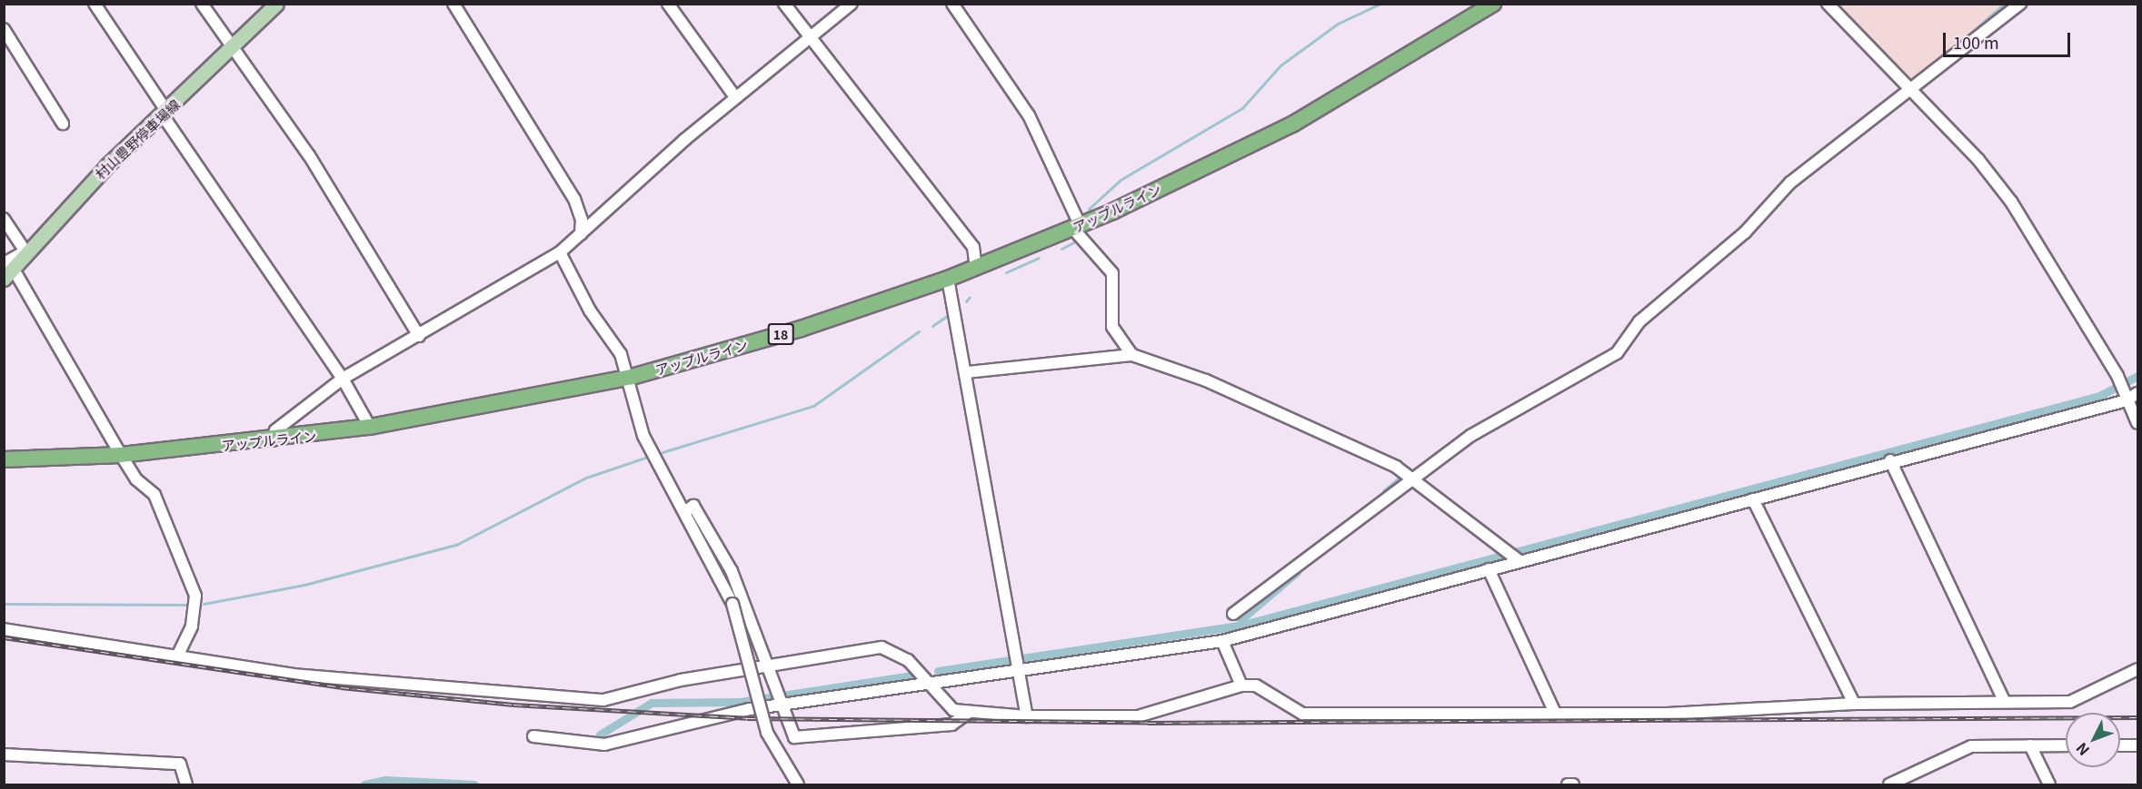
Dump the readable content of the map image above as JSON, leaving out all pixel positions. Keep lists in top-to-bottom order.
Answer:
{
  "streets": {
    "highway": ["アップルライン", "18"],
    "main road": ["村山豊野停車場線"]
  },
  "scale_bar": "100 m",
  "north": "bottom left"
}
